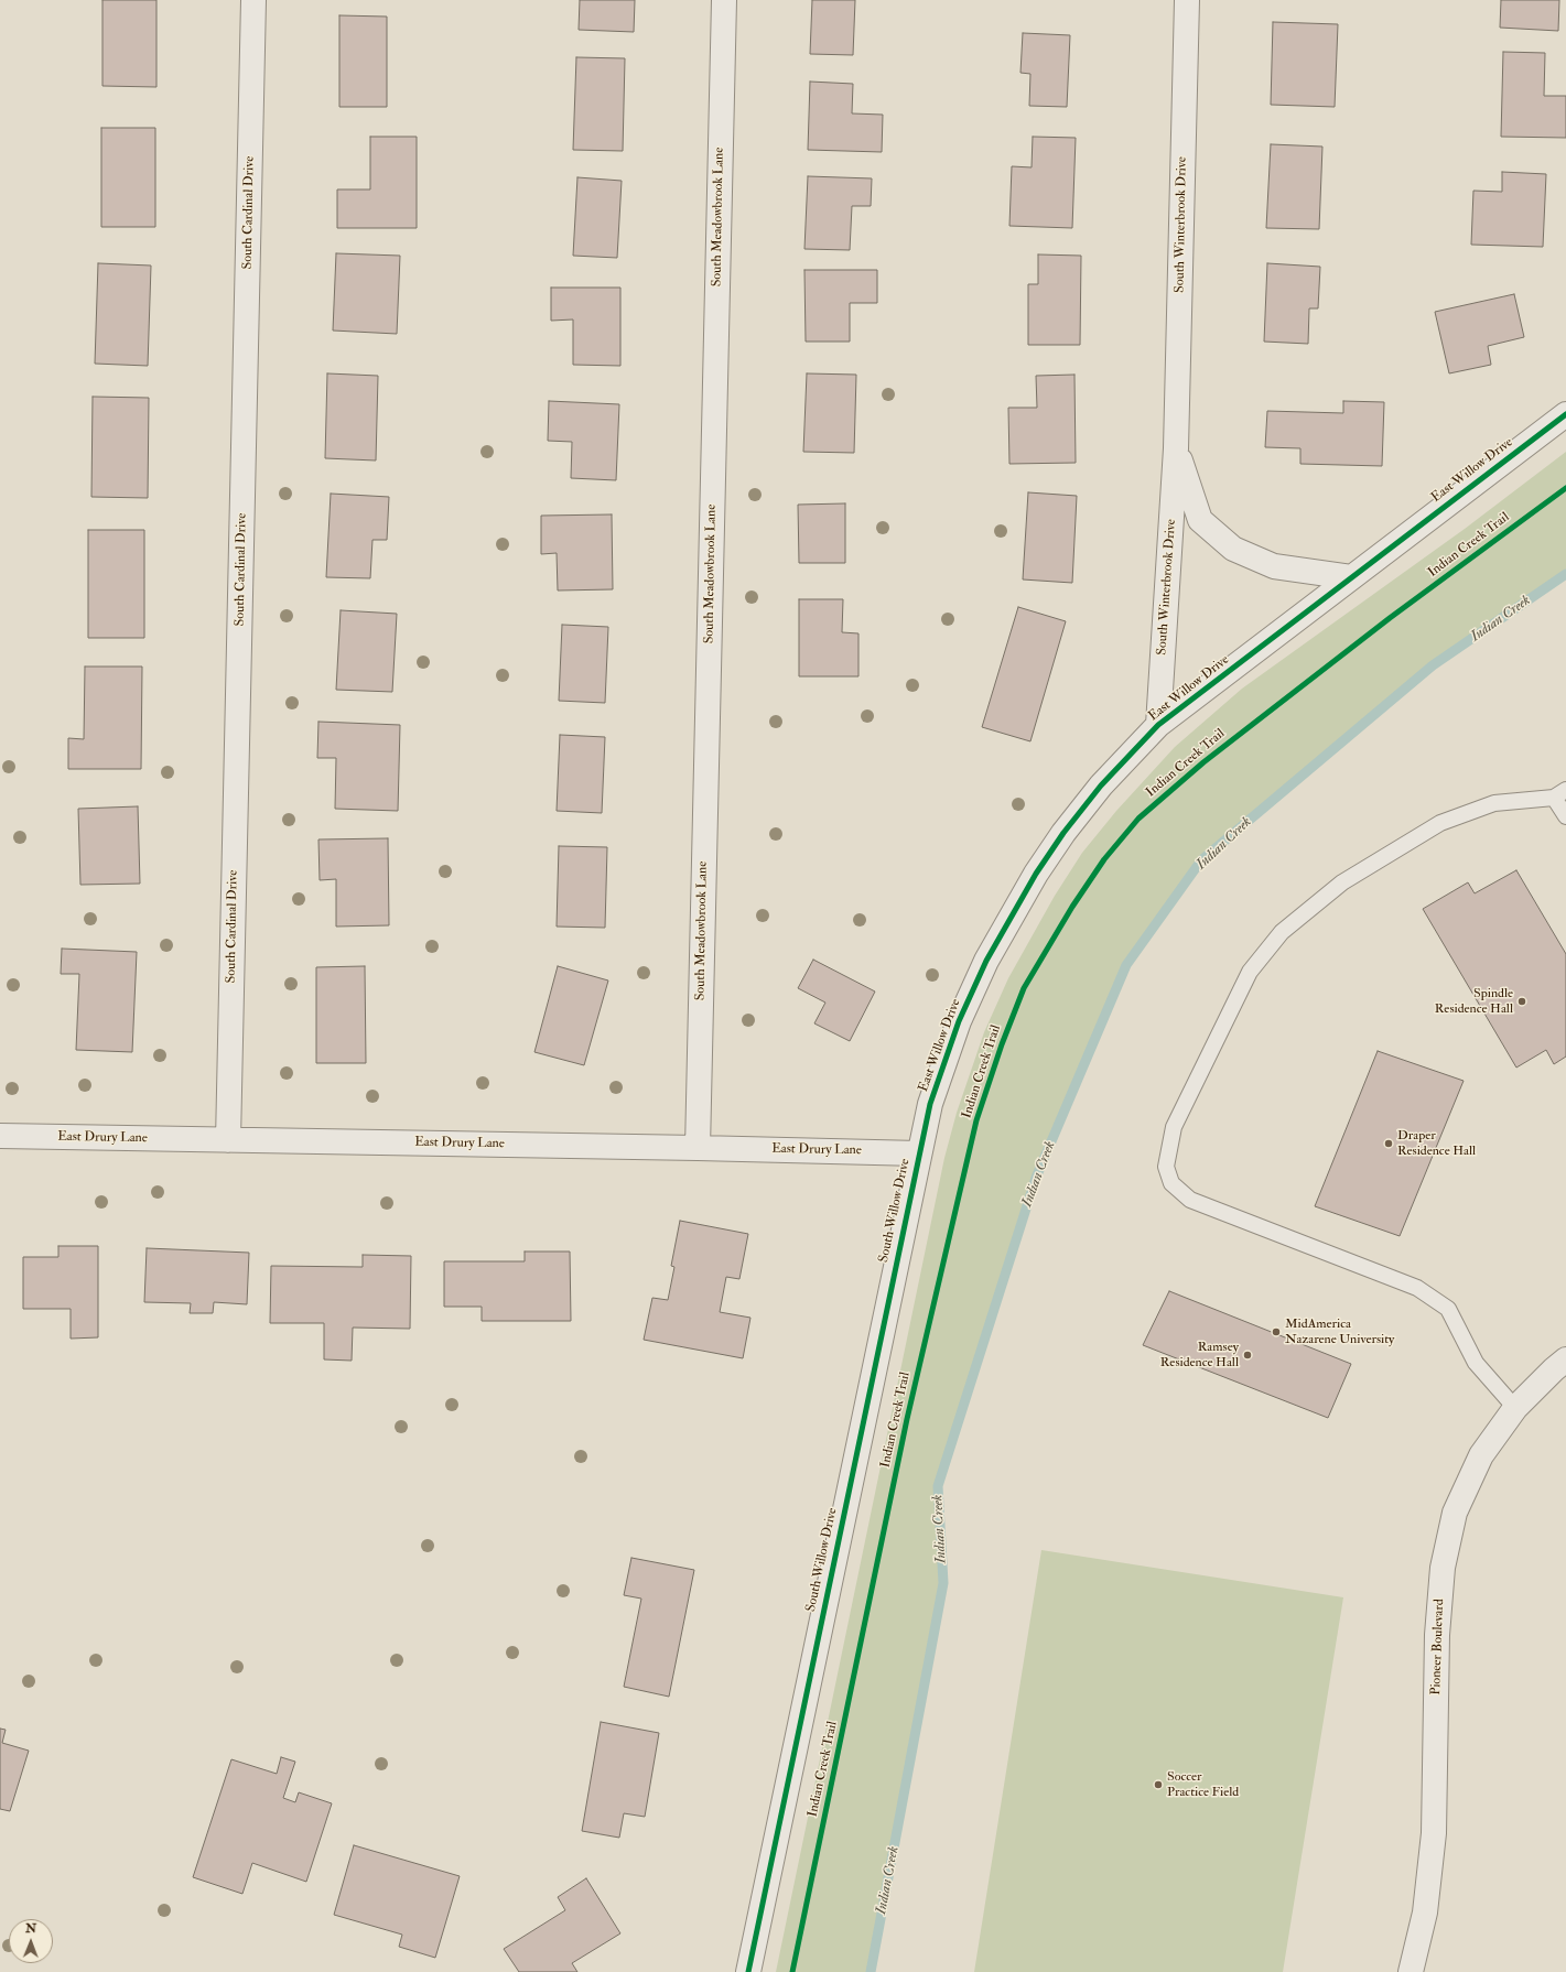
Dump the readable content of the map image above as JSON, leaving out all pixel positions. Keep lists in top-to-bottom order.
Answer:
{
  "streets": {
    "street": [
      "South Cardinal Drive",
      "South Meadowbrook Lane",
      "South Winterbrook Drive",
      "East Willow Drive",
      "East Drury Lane",
      "South Willow Drive",
      "Pioneer Boulevard"
    ],
    "cycle path": ["Indian Creek Trail"]
  },
  "crossings": [
    ["South Cardinal Drive", "East Drury Lane"],
    ["South Meadowbrook Lane", "East Drury Lane"],
    ["South Winterbrook Drive", "East Willow Drive"],
    ["East Willow Drive", "East Drury Lane"],
    ["East Willow Drive", "South Willow Drive"],
    ["East Drury Lane", "South Willow Drive"]
  ],
  "water": ["Indian Creek"],
  "places": [
    "Spindle Residence Hall",
    "Draper Residence Hall",
    "MidAmerica Nazarene University",
    "Ramsey Residence Hall",
    "Soccer Practice Field"
  ],
  "north": "top"
}
